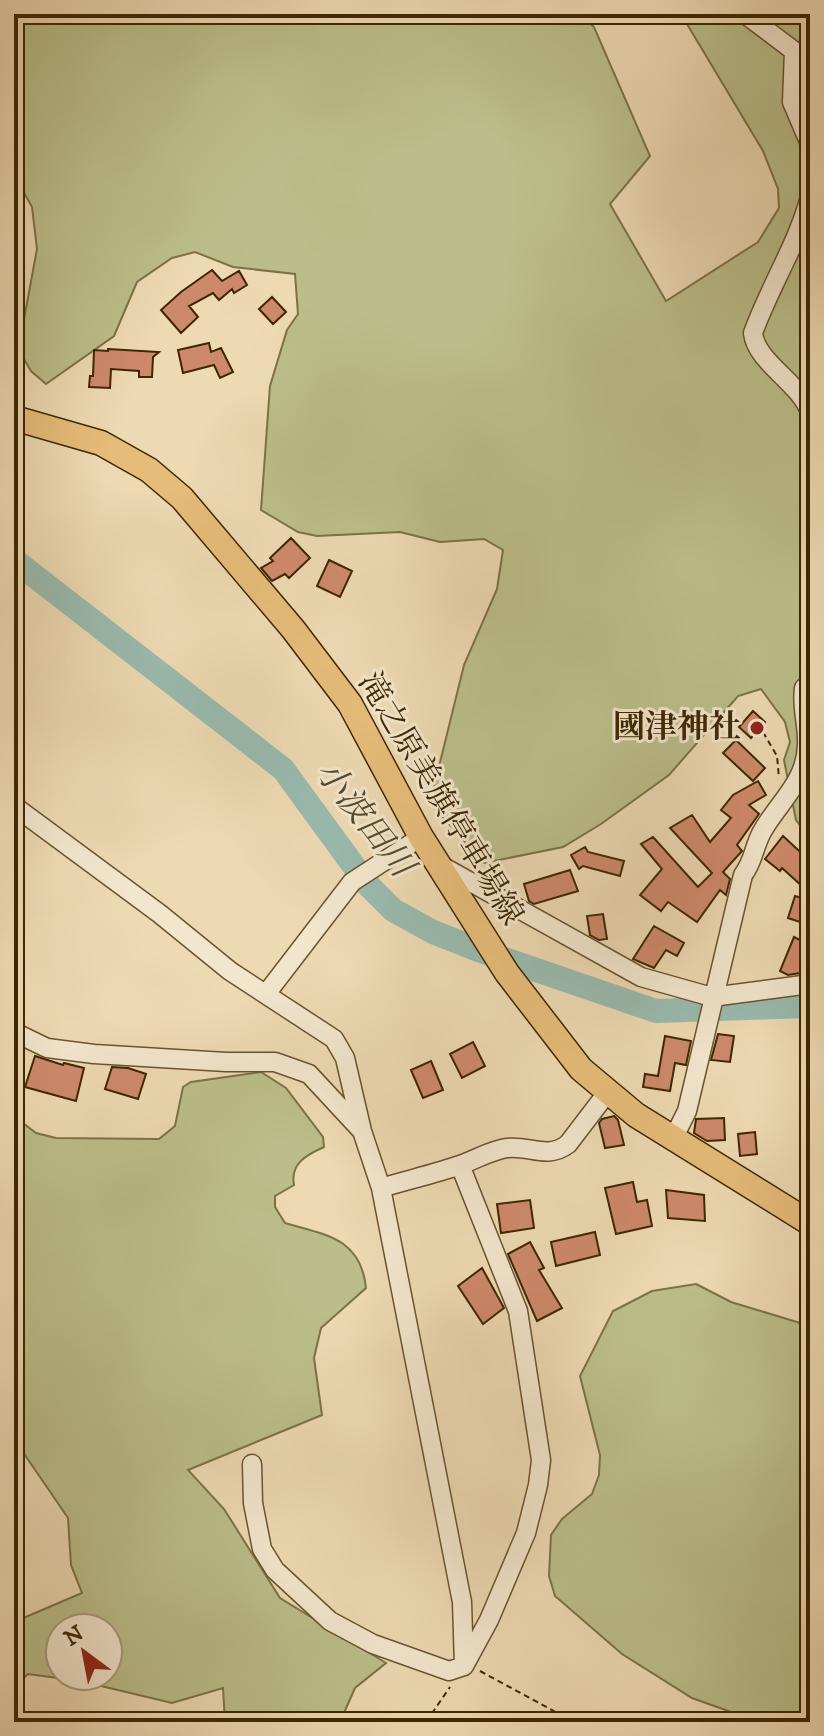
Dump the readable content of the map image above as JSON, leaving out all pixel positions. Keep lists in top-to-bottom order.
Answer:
{
  "streets": {
    "main road": ["滝之原美旗停車場線"]
  },
  "water": ["小波田川"],
  "places": ["國津神社"],
  "north": "top left"
}
